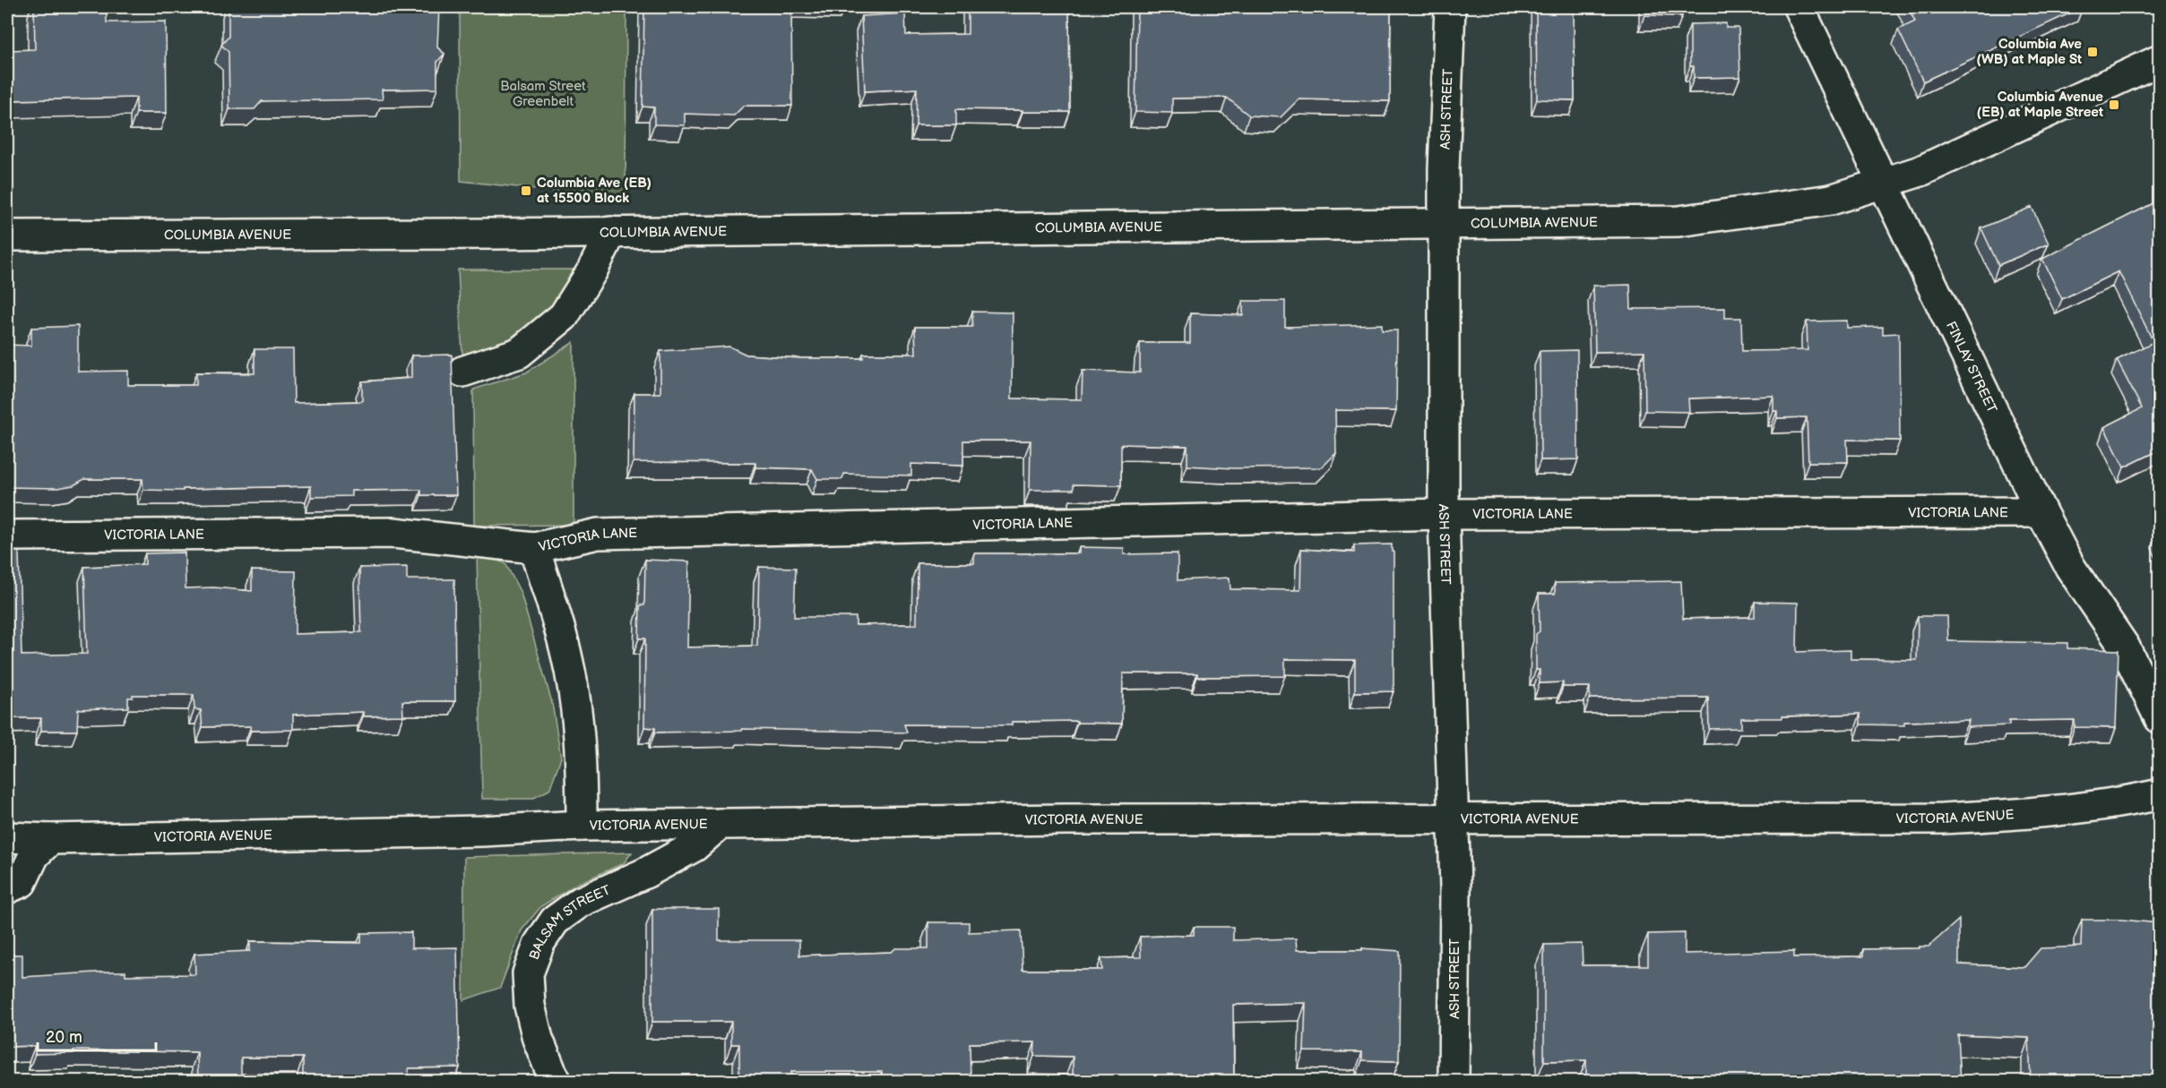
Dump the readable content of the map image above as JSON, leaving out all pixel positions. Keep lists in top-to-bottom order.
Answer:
{
  "streets": {
    "street": [
      "ASH STREET",
      "COLUMBIA AVENUE",
      "FINLAY STREET",
      "VICTORIA LANE",
      "VICTORIA AVENUE",
      "BALSAM STREET"
    ]
  },
  "crossings": [
    ["ASH STREET", "COLUMBIA AVENUE"],
    ["ASH STREET", "VICTORIA LANE"],
    ["ASH STREET", "VICTORIA AVENUE"],
    ["COLUMBIA AVENUE", "FINLAY STREET"],
    ["FINLAY STREET", "VICTORIA LANE"],
    ["VICTORIA AVENUE", "BALSAM STREET"]
  ],
  "parks": ["Balsam Street Greenbelt"],
  "places": {
    "transit": ["Columbia Ave (WB) at Maple St", "Columbia Avenue (EB) at Maple Street", "Columbia Ave (EB) at 15500 Block"]
  },
  "scale_bar": "20 m"
}
